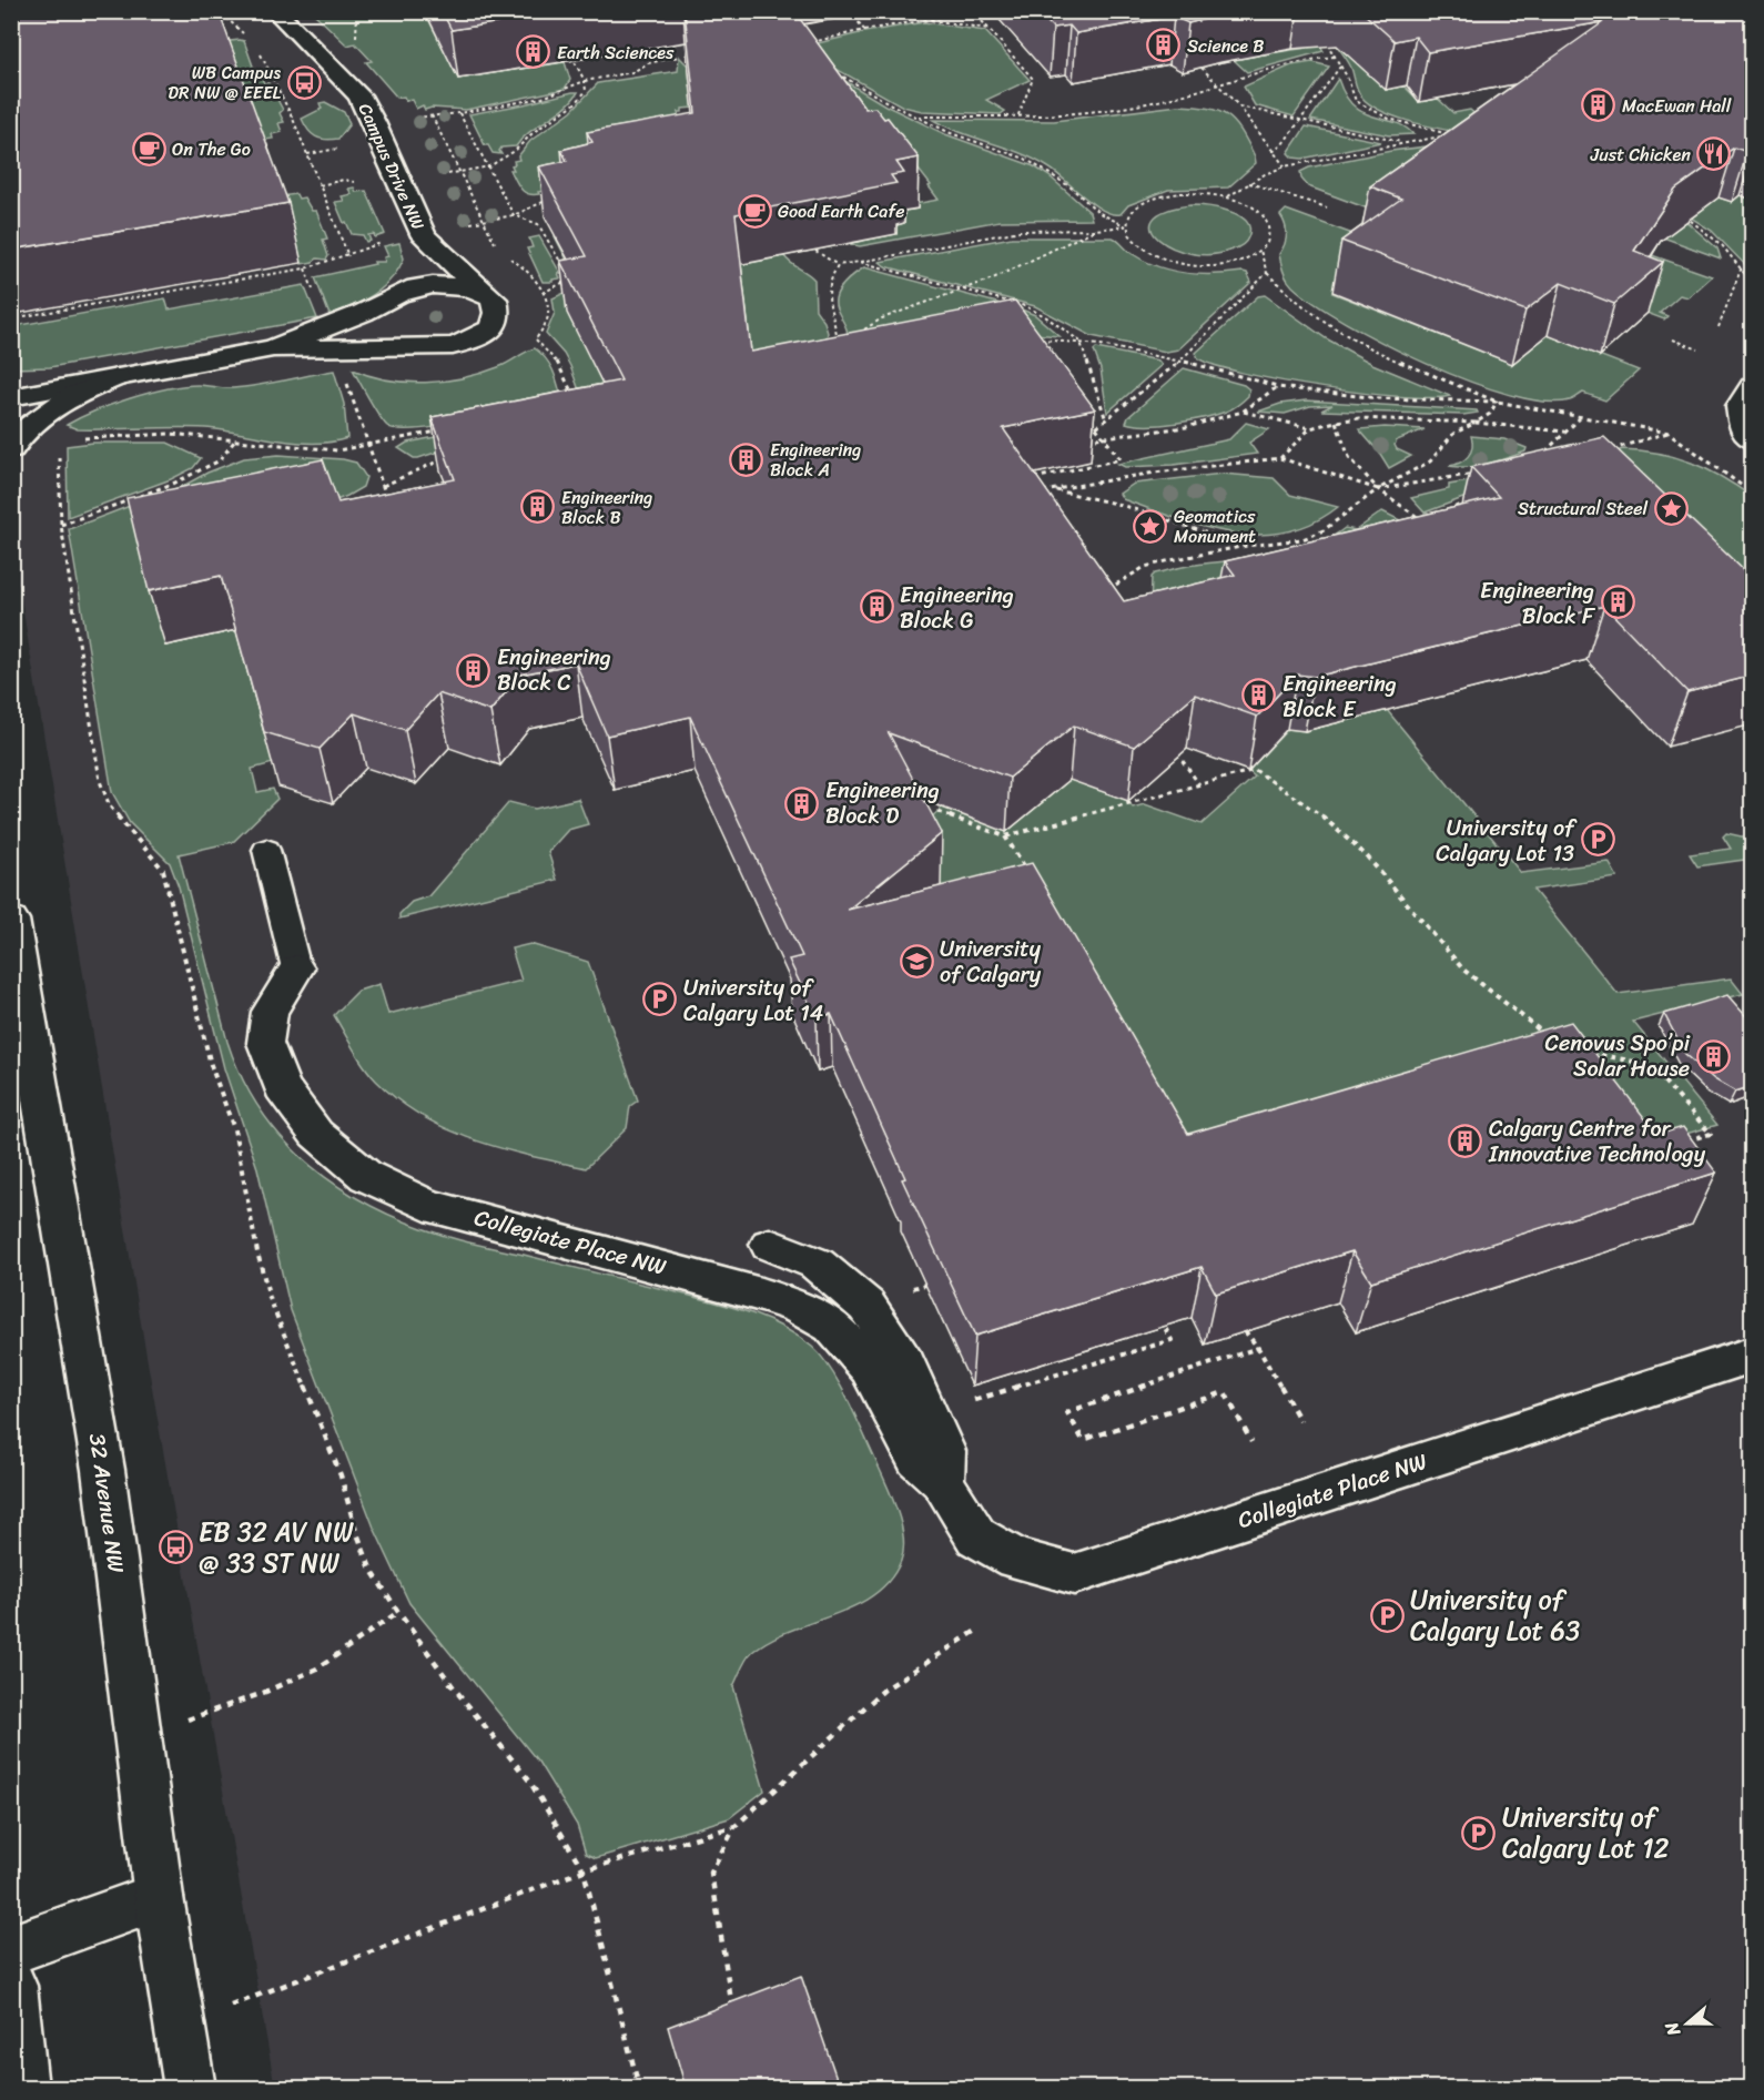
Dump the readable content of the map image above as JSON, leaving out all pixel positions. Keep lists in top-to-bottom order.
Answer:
{
  "streets": {
    "street": ["Campus Drive NW", "Collegiate Place NW", "32 Avenue NW"]
  },
  "places": {
    "building": [
      "Science B",
      "Earth Sciences",
      "MacEwan Hall",
      "Engineering Block A",
      "Engineering Block B",
      "Engineering Block F",
      "Engineering Block G",
      "Engineering Block C",
      "Engineering Block E",
      "Engineering Block D",
      "Cenovus Spo’pi Solar House",
      "Calgary Centre for Innovative Technology"
    ],
    "bus stop": ["WB Campus DR NW @ EEEL", "EB 32 AV NW @ 33 ST NW"],
    "cafe": ["On The Go", "Good Earth Cafe"],
    "restaurant": ["Just Chicken"],
    "place": ["Structural Steel", "Geomatics Monument"],
    "parking": [
      "University of Calgary Lot 13",
      "University of Calgary Lot 14",
      "University of Calgary Lot 63",
      "University of Calgary Lot 12"
    ],
    "school or university": ["University of Calgary"]
  },
  "north": "left"
}
